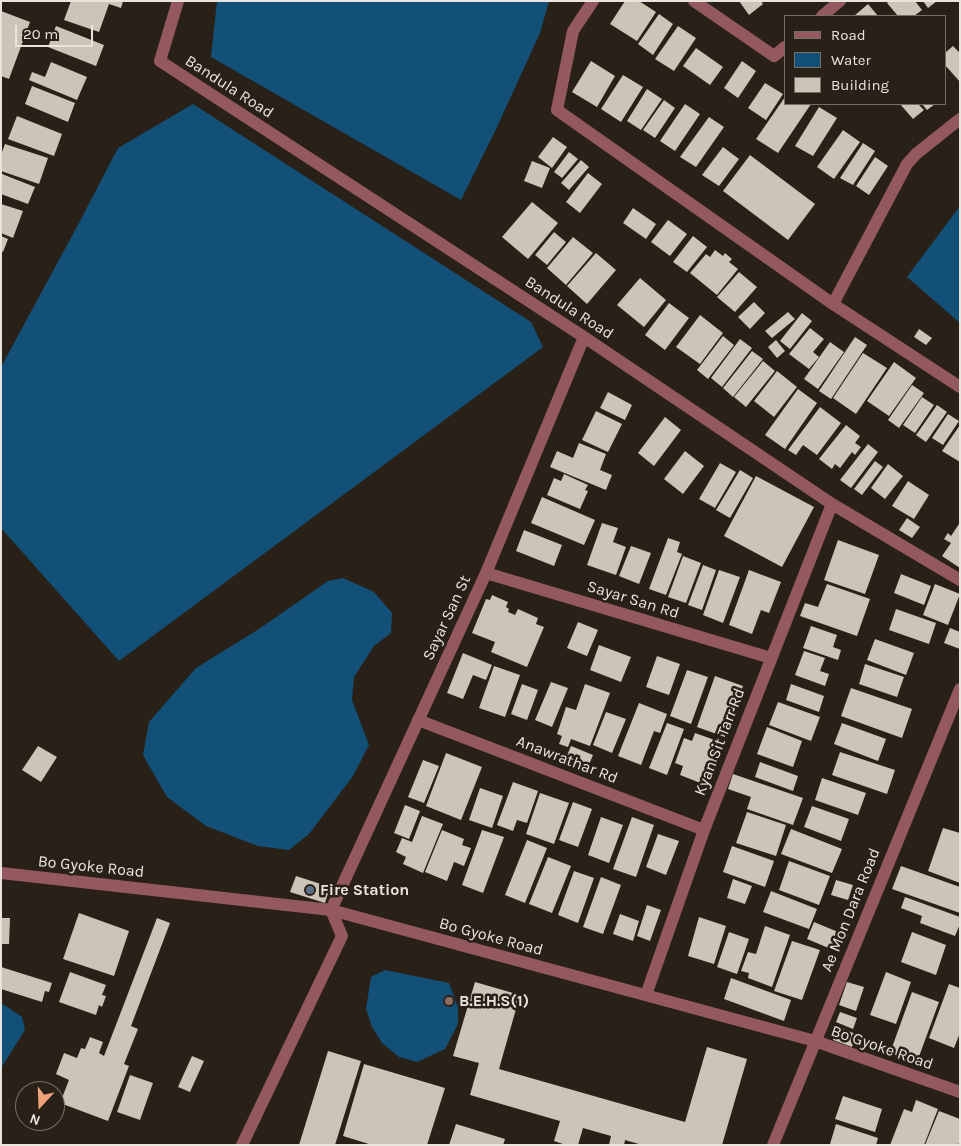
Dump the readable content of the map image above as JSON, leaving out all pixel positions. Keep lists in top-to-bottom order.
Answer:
{
  "streets": {
    "street": [
      "Bandula Road",
      "Sayar San Rd",
      "Sayar San St",
      "Kyan Sit Tarr Rd",
      "Anawrathar Rd",
      "Bo Gyoke Road",
      "Ae Mon Dara Road"
    ]
  },
  "crossings": [
    ["Bandula Road", "Sayar San St"],
    ["Bandula Road", "Kyan Sit Tarr Rd"],
    ["Sayar San Rd", "Sayar San St"],
    ["Sayar San Rd", "Kyan Sit Tarr Rd"],
    ["Sayar San St", "Anawrathar Rd"],
    ["Sayar San St", "Bo Gyoke Road"],
    ["Kyan Sit Tarr Rd", "Anawrathar Rd"],
    ["Kyan Sit Tarr Rd", "Bo Gyoke Road"],
    ["Bo Gyoke Road", "Ae Mon Dara Road"]
  ],
  "places": ["Fire Station", "B.E.H.S(1)"],
  "legend": ["Road", "Water", "Building"],
  "scale_bar": "20 m",
  "north": "bottom"
}
